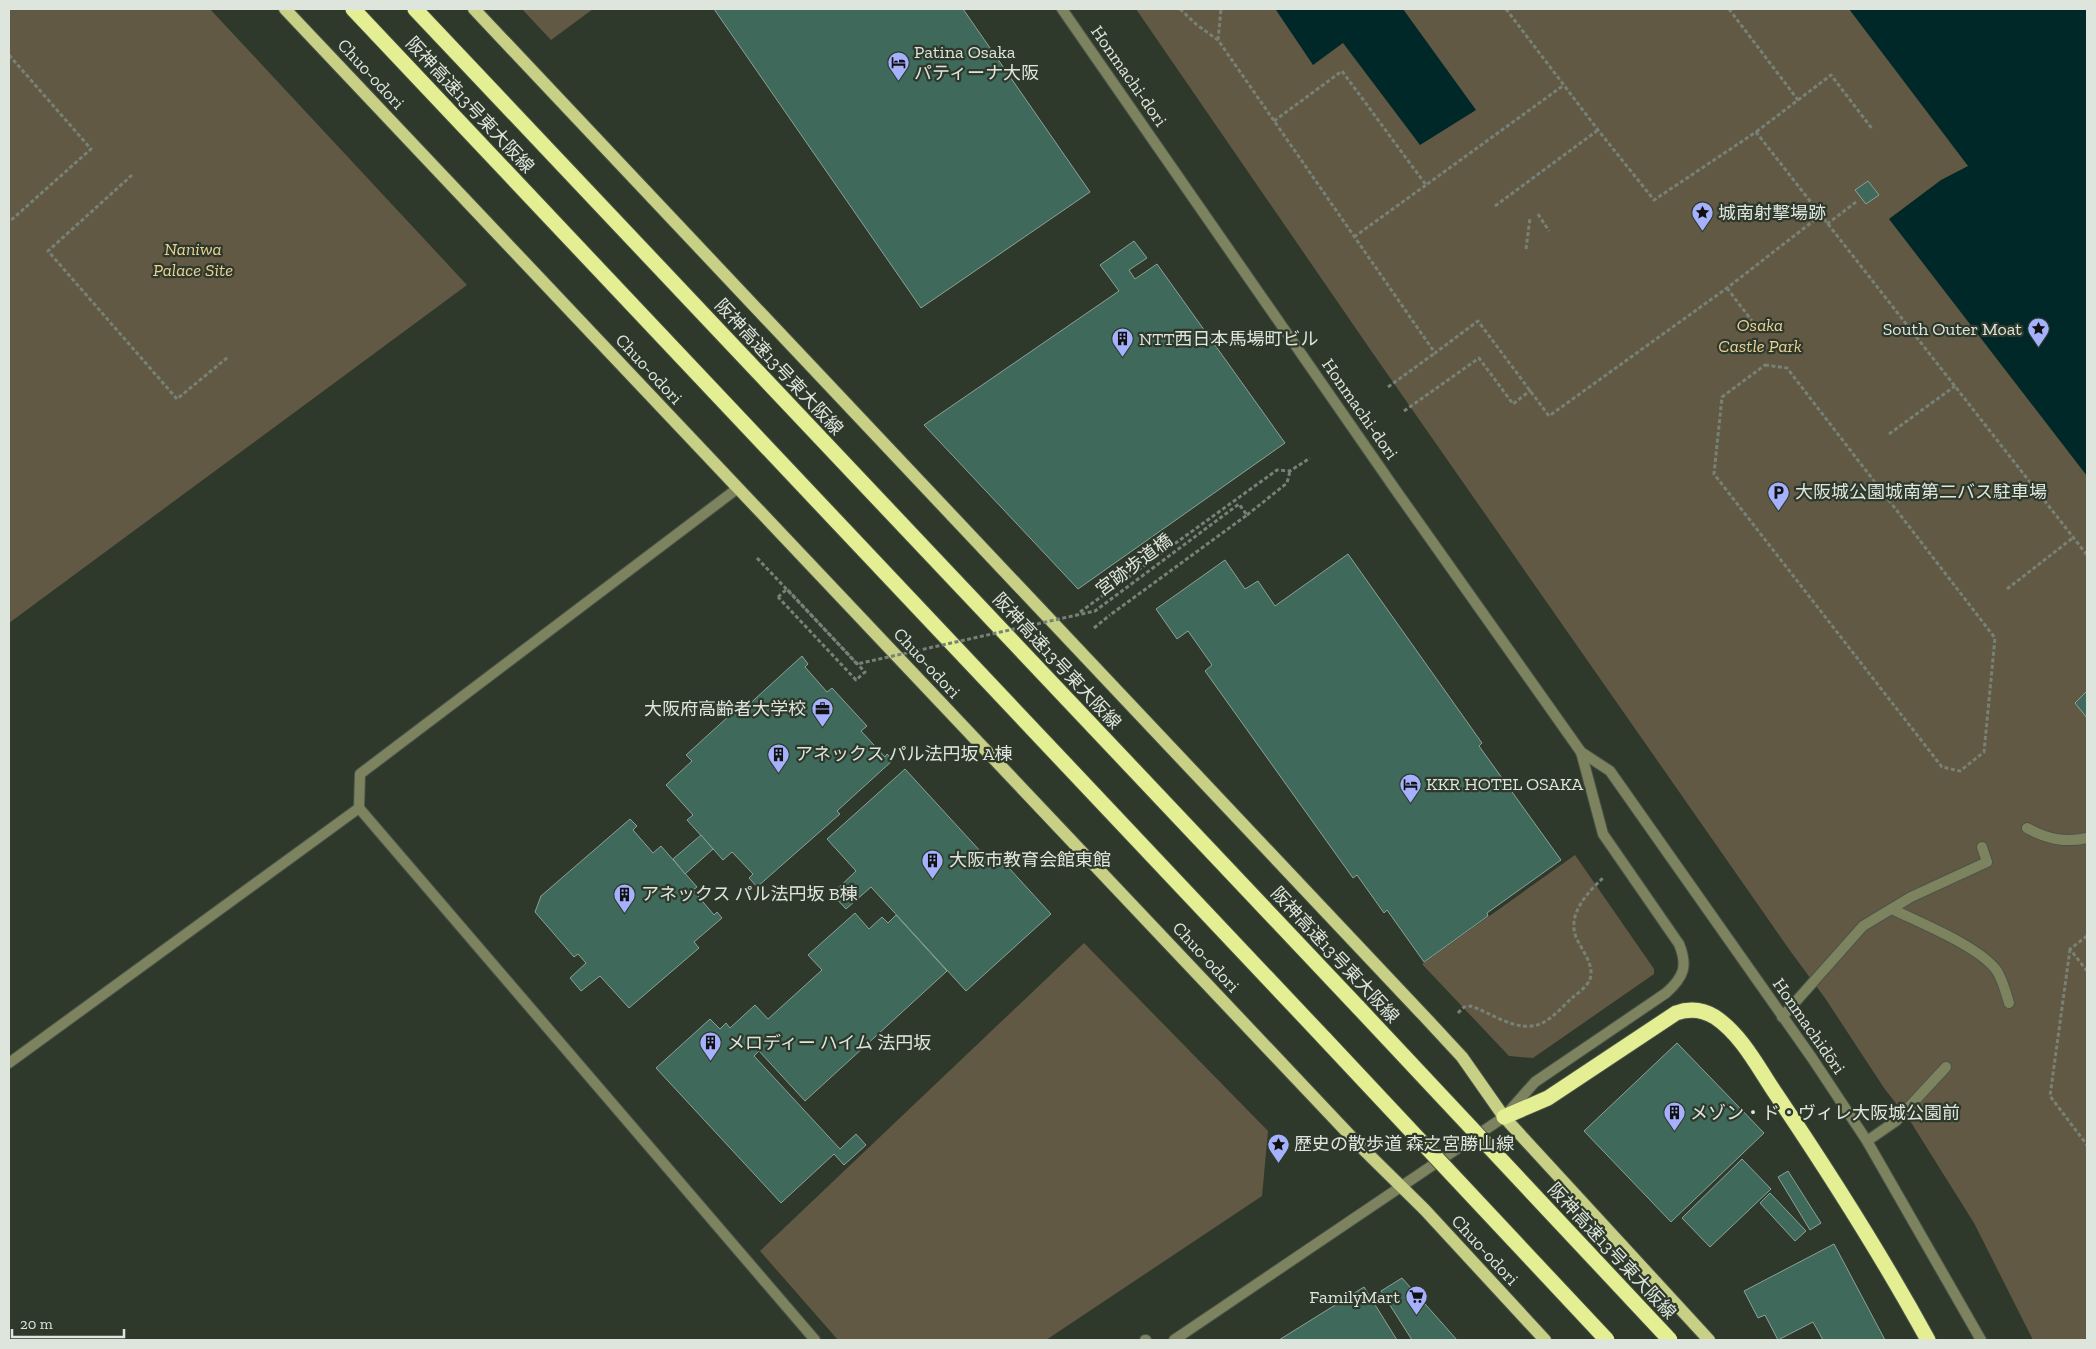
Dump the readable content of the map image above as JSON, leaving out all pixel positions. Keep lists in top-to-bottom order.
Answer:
{
  "streets": {
    "highway": ["阪神高速13号東大阪線"],
    "main road": ["Chuo-odori"],
    "street": ["Honmachi-dori", "Honmachidōri"],
    "path": ["宮跡歩道橋"]
  },
  "crossings": [
    ["Honmachi-dori", "Honmachidōri"]
  ],
  "parks": ["Naniwa Palace Site", "Osaka Castle Park"],
  "places": {
    "hotel": ["Patina Osaka パティーナ大阪", "KKR HOTEL OSAKA"],
    "place": ["城南射撃場跡", "South Outer Moat", "歴史の散歩道 森之宮勝山線"],
    "building": [
      "NTT西日本馬場町ビル",
      "アネックス パル法円坂 A棟",
      "大阪市教育会館東館",
      "アネックス パル法円坂 B棟",
      "メロディー ハイム 法円坂",
      "メゾン・ド・ヴィレ大阪城公園前"
    ],
    "parking": ["大阪城公園城南第二バス駐車場"],
    "office": ["大阪府高齢者大学校"],
    "supermarket": ["FamilyMart"]
  },
  "scale_bar": "20 m"
}
